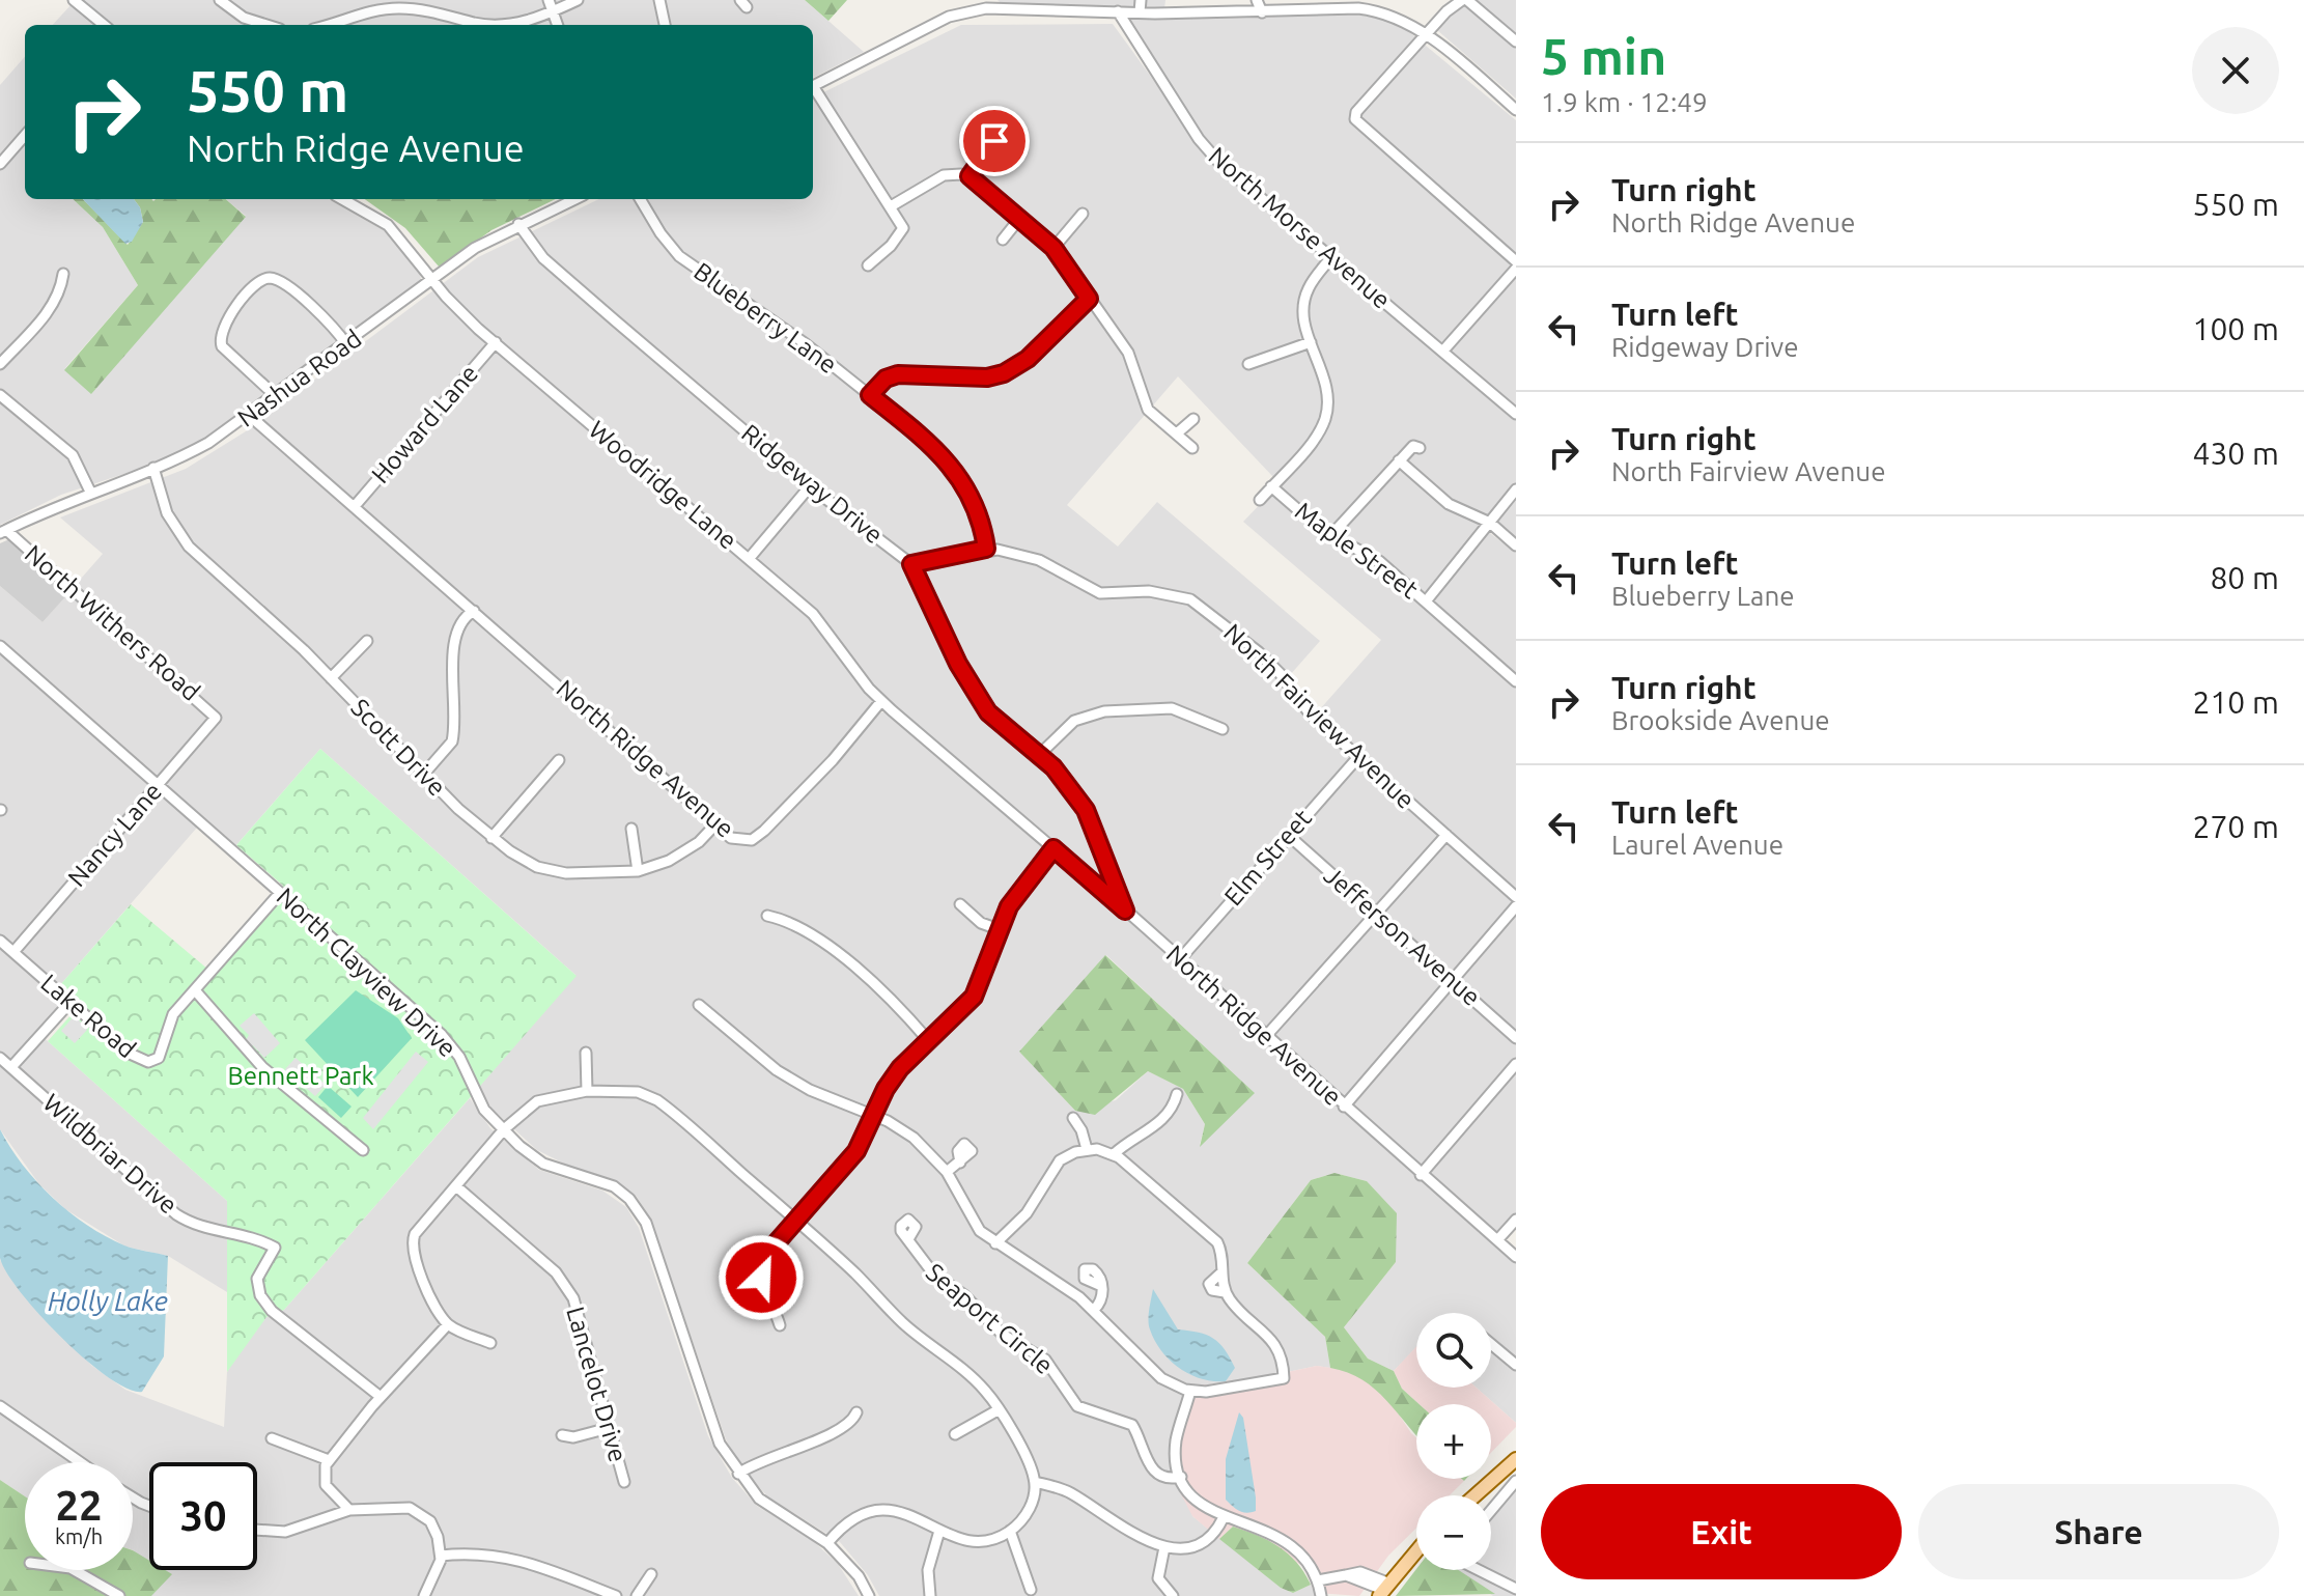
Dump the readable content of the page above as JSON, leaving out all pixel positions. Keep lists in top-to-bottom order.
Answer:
{
  "streets": {
    "street": [
      "North Morse Avenue",
      "Blueberry Lane",
      "Nashua Road",
      "Howard Lane",
      "Ridgeway Drive",
      "Woodridge Lane",
      "Maple Street",
      "North Withers Road",
      "North Fairview Avenue",
      "Scott Drive",
      "North Ridge Avenue",
      "Nancy Lane",
      "Elm Street",
      "Jefferson Avenue",
      "North Clayview Drive",
      "Lake Road",
      "Wildbriar Drive",
      "Seaport Circle",
      "Lancelot Drive"
    ]
  },
  "crossings": [
    ["Blueberry Lane", "North Fairview Avenue"],
    ["Nashua Road", "Ridgeway Drive"],
    ["Nashua Road", "Woodridge Lane"],
    ["Nashua Road", "North Withers Road"],
    ["Nashua Road", "Scott Drive"],
    ["Nashua Road", "North Ridge Avenue"],
    ["Howard Lane", "Woodridge Lane"],
    ["Howard Lane", "North Ridge Avenue"],
    ["Ridgeway Drive", "North Fairview Avenue"],
    ["Ridgeway Drive", "North Ridge Avenue"],
    ["Woodridge Lane", "North Ridge Avenue"],
    ["North Withers Road", "Nancy Lane"],
    ["North Fairview Avenue", "Elm Street"],
    ["Scott Drive", "North Ridge Avenue"],
    ["North Ridge Avenue", "Elm Street"],
    ["Nancy Lane", "North Clayview Drive"],
    ["Nancy Lane", "Lake Road"],
    ["Elm Street", "Jefferson Avenue"]
  ],
  "water": ["Holly Lake"],
  "parks": ["Bennett Park"],
  "page": {
    "heading": ["5 min", "1.9 km · 12:49"],
    "turn": ["550 m", "North Ridge Avenue"],
    "list": [
      {
        "name": "Turn right",
        "note": "North Ridge Avenue",
        "value": "550 m"
      },
      {
        "name": "Turn left",
        "note": "Ridgeway Drive",
        "value": "100 m"
      },
      {
        "name": "Turn right",
        "note": "North Fairview Avenue",
        "value": "430 m"
      },
      {
        "name": "Turn left",
        "note": "Blueberry Lane",
        "value": "80 m"
      },
      {
        "name": "Turn right",
        "note": "Brookside Avenue",
        "value": "210 m"
      },
      {
        "name": "Turn left",
        "note": "Laurel Avenue",
        "value": "270 m"
      }
    ],
    "map_buttons": ["+", "−"],
    "speed": "22 km/h",
    "limit": "30",
    "buttons": ["Exit", "Share"]
  }
}
